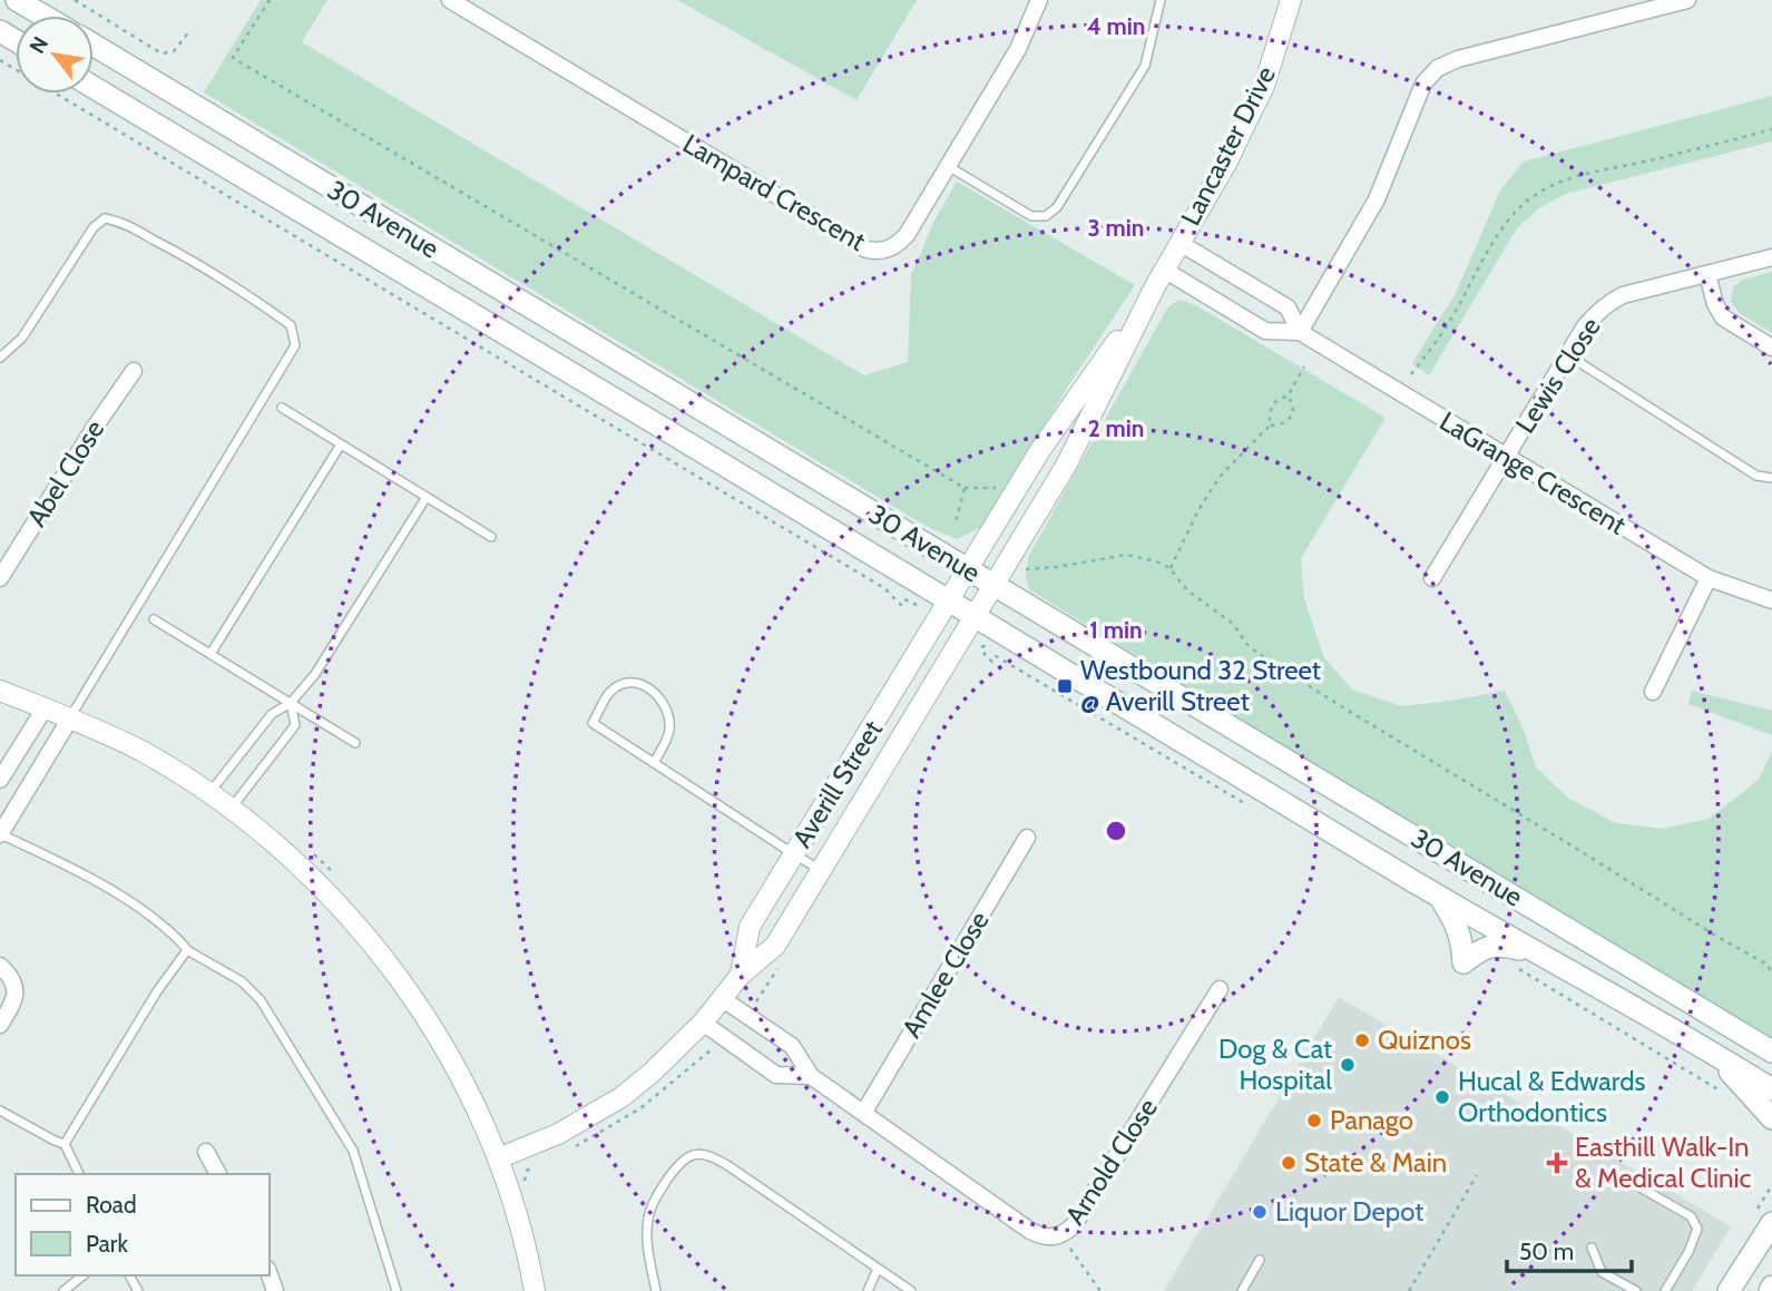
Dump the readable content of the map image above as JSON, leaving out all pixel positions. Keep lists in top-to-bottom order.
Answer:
{
  "streets": {
    "main road": ["30 Avenue"],
    "street": [
      "Lancaster Drive",
      "Lampard Crescent",
      "Lewis Close",
      "Abel Close",
      "LaGrange Crescent",
      "Averill Street",
      "Amlee Close",
      "Arnold Close"
    ]
  },
  "crossings": [
    ["Lancaster Drive", "30 Avenue"],
    ["Lancaster Drive", "LaGrange Crescent"],
    ["Lancaster Drive", "Averill Street"],
    ["30 Avenue", "Averill Street"],
    ["Lewis Close", "LaGrange Crescent"],
    ["Averill Street", "Arnold Close"],
    ["Amlee Close", "Arnold Close"]
  ],
  "places": {
    "transit": ["Westbound 32 Street @ Averill Street"],
    "other": [
      "Quiznos",
      "Dog & Cat Hospital",
      "Hucal & Edwards Orthodontics",
      "Panago",
      "State & Main",
      "Liquor Depot"
    ],
    "health": ["Easthill Walk-In & Medical Clinic"]
  },
  "legend": ["Road", "Park"],
  "scale_bar": "50 m",
  "north": "top left",
  "rings": [
    "4 min",
    "3 min",
    "2 min",
    "1 min"
  ]
}
